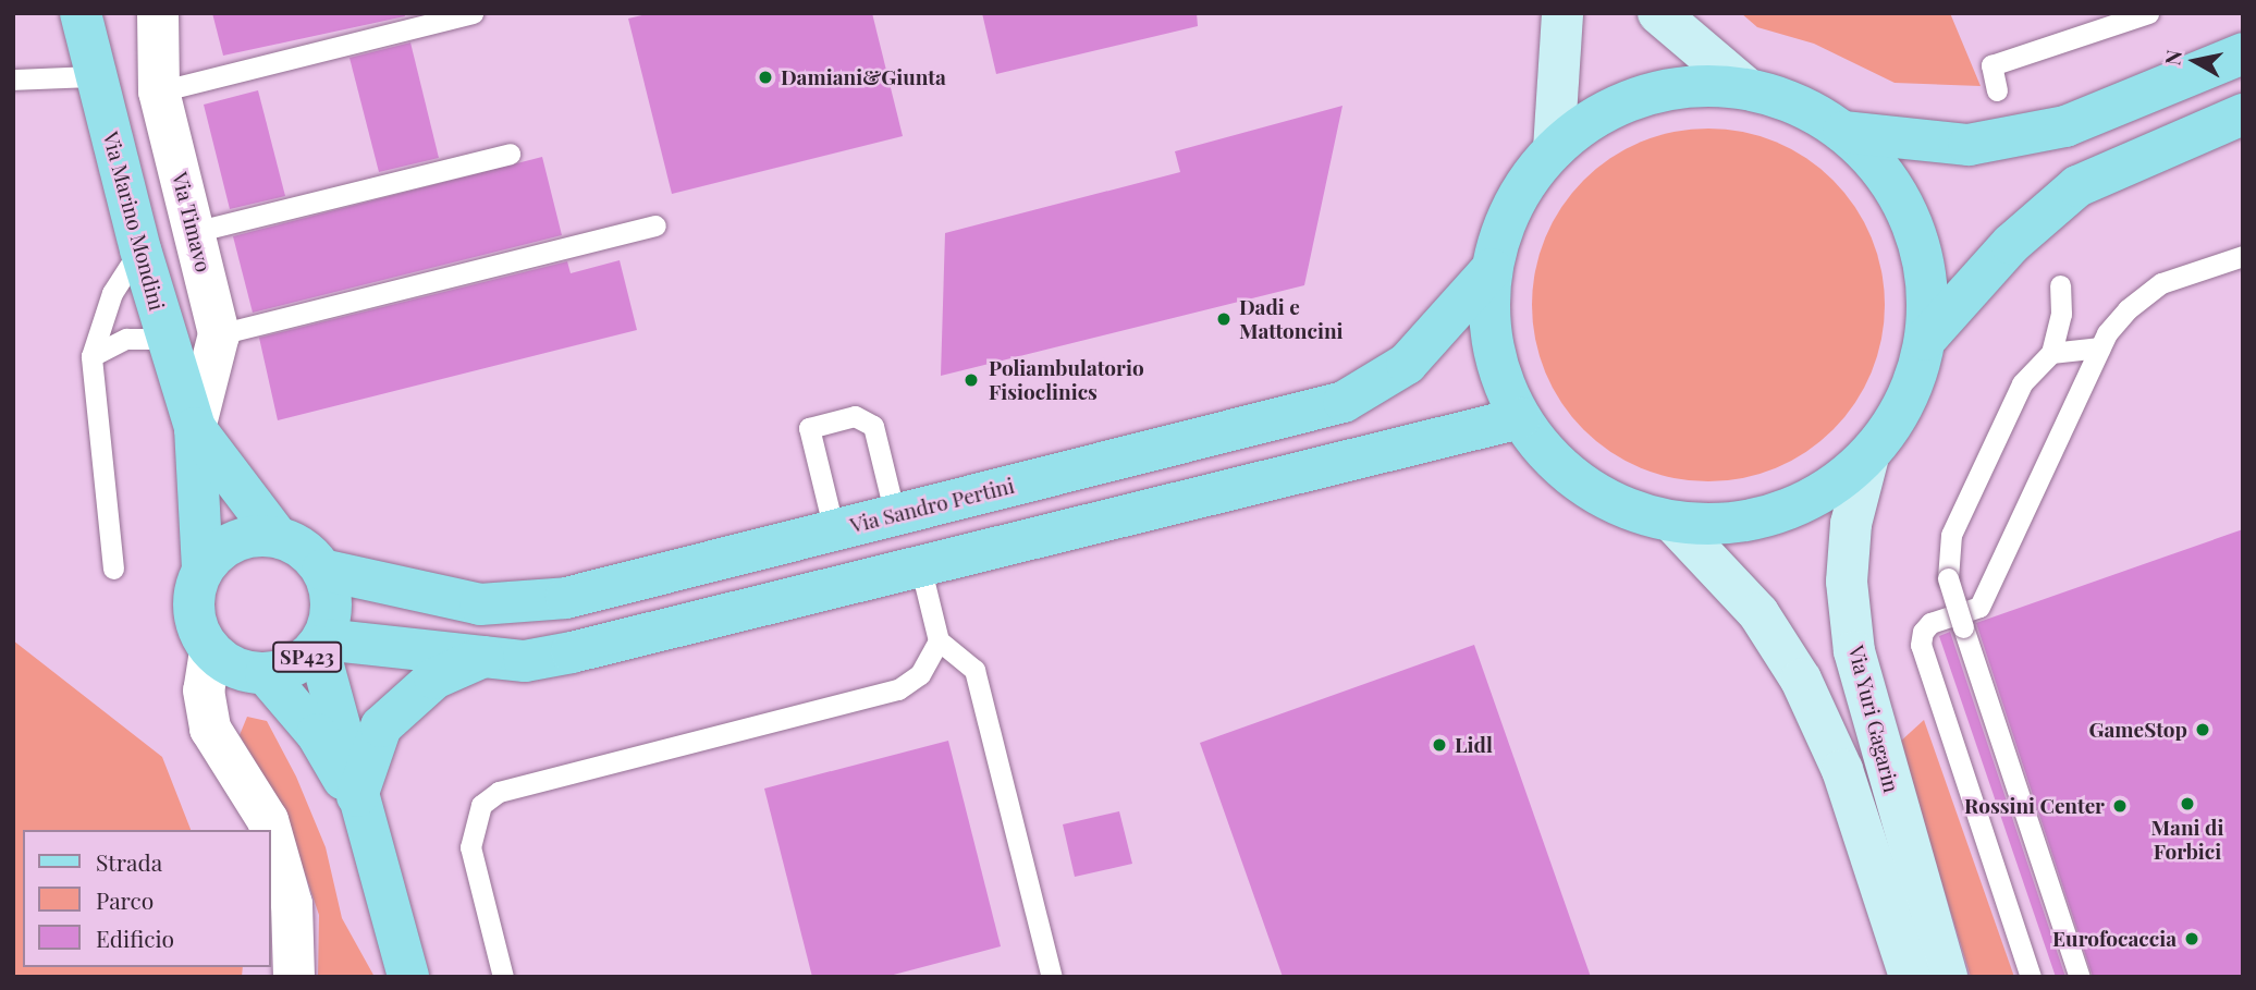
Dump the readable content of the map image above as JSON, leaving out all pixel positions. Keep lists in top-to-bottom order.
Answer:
{
  "streets": {
    "main road": [
      "Via Marino Mondini",
      "Via Sandro Pertini",
      "SP423",
      "Via Yuri Gagarin"
    ],
    "street": ["Via Timavo"]
  },
  "crossings": [
    ["Via Marino Mondini", "Via Timavo"],
    ["Via Marino Mondini", "Via Sandro Pertini"],
    ["Via Marino Mondini", "SP423"],
    ["Via Sandro Pertini", "SP423"]
  ],
  "places": [
    "Damiani&Giunta",
    "Dadi e Mattoncini",
    "Poliambulatorio Fisioclinics",
    "GameStop",
    "Lidl",
    "Mani di Forbici",
    "Rossini Center",
    "Eurofocaccia"
  ],
  "legend": ["Strada", "Parco", "Edificio"],
  "north": "left"
}
